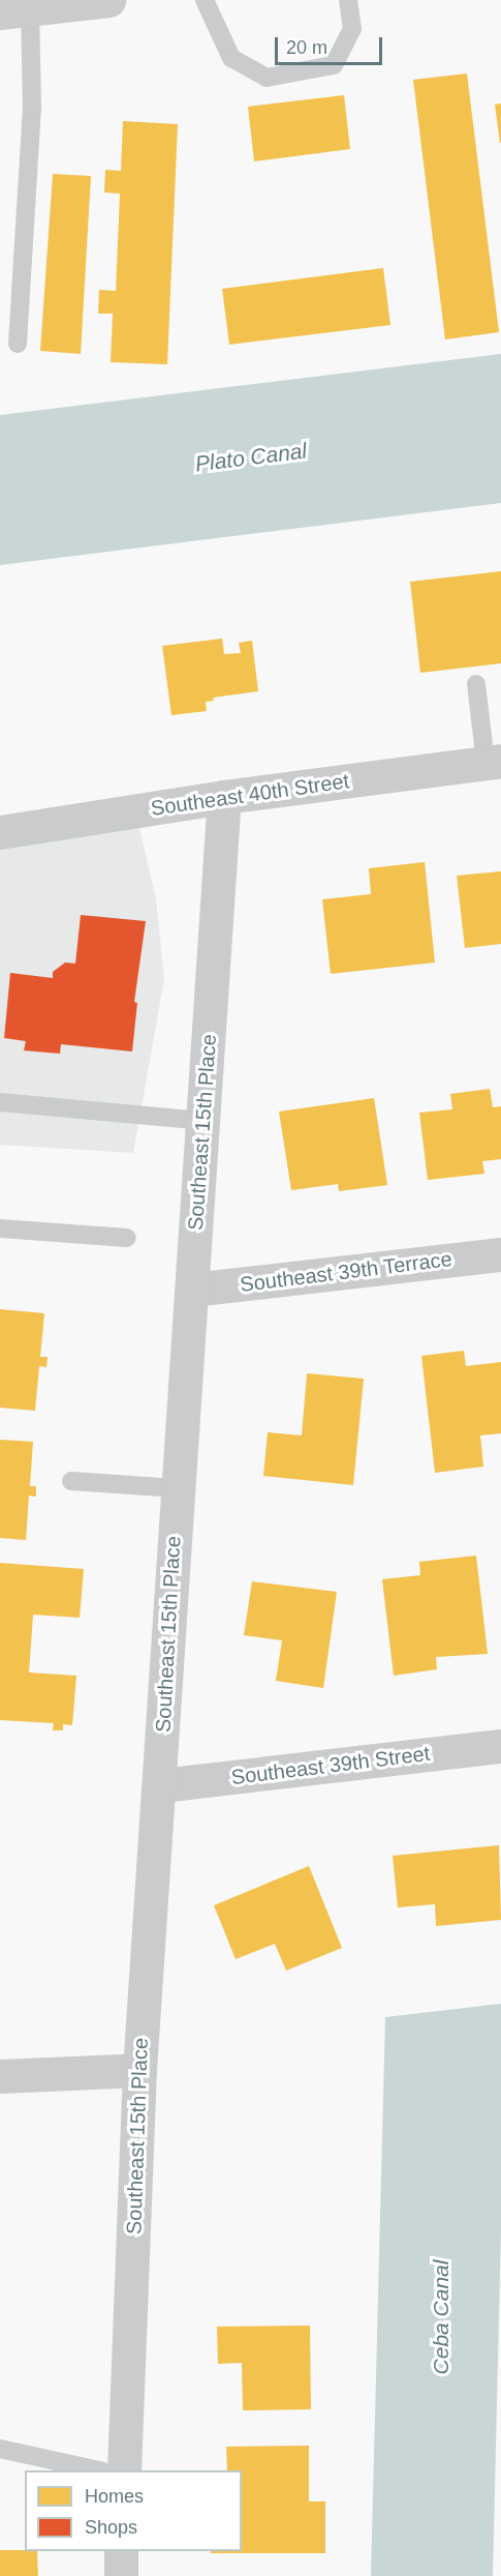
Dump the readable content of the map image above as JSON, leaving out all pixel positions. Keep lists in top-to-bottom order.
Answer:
{
  "streets": {
    "street": [
      "Southeast 40th Street",
      "Southeast 15th Place",
      "Southeast 39th Terrace",
      "Southeast 39th Street"
    ]
  },
  "crossings": [
    ["Southeast 40th Street", "Southeast 15th Place"],
    ["Southeast 15th Place", "Southeast 39th Terrace"],
    ["Southeast 15th Place", "Southeast 39th Street"]
  ],
  "water": ["Plato Canal", "Ceba Canal"],
  "legend": ["Homes", "Shops"],
  "scale_bar": "20 m"
}
